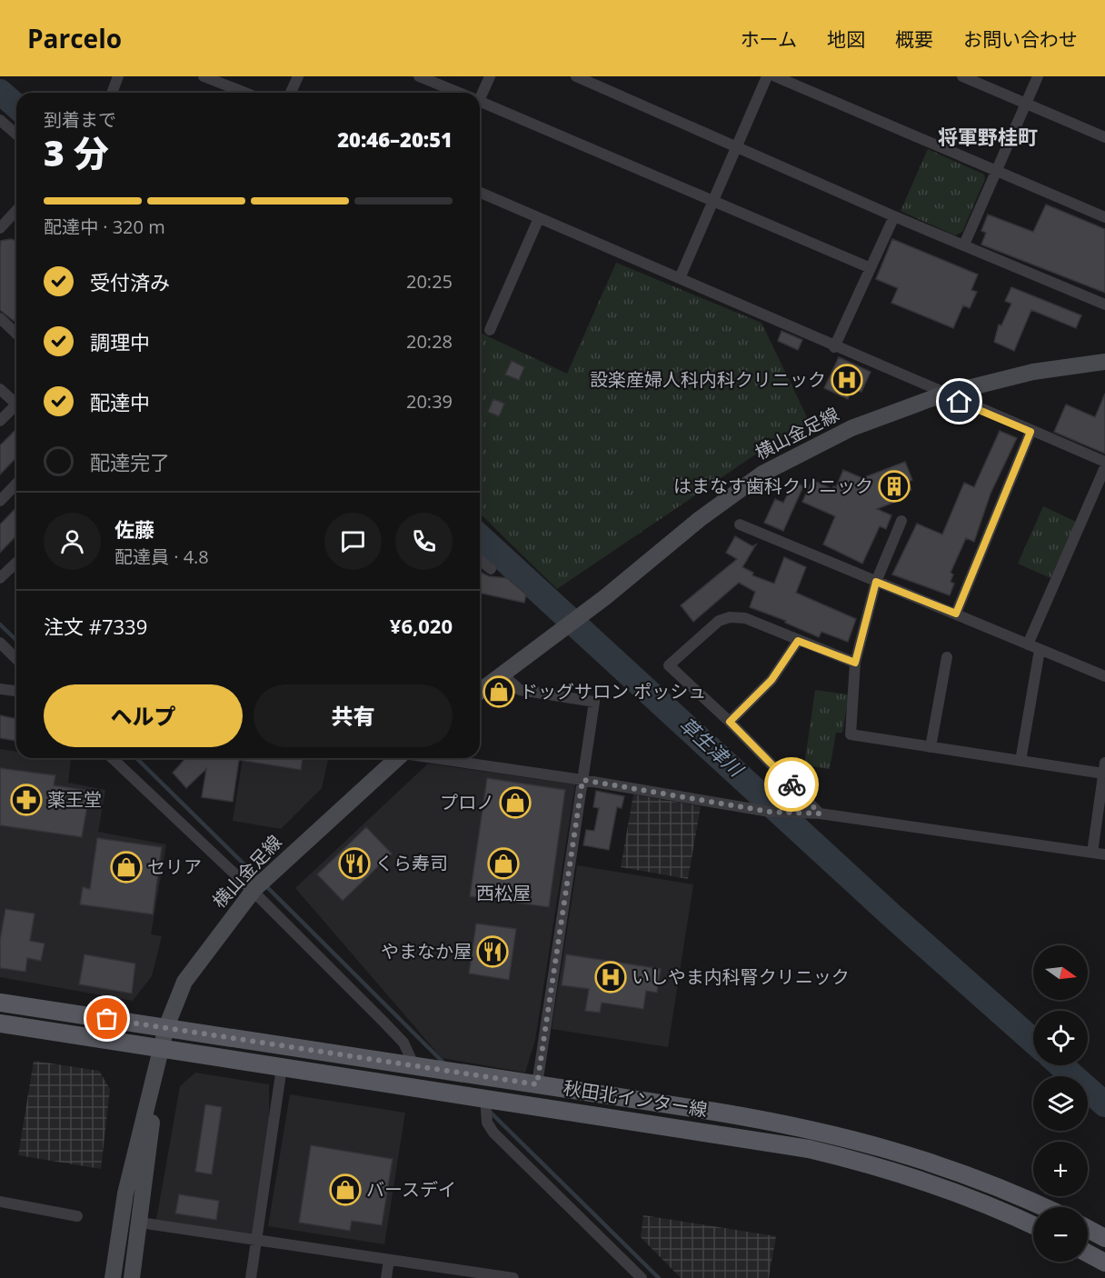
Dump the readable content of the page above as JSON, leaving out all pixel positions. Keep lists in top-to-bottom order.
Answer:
{
  "streets": {
    "main road": ["秋田北インター線"],
    "street": ["横山金足線"]
  },
  "crossings": [
    ["横山金足線", "秋田北インター線"]
  ],
  "districts": ["将軍野桂町"],
  "water": ["草生津川"],
  "places": {
    "hospital": ["設楽産婦人科内科クリニック", "いしやま内科腎クリニック"],
    "building": ["はまなす歯科クリニック"],
    "shop": [
      "ドッグサロン ポッシュ",
      "プロノ",
      "西松屋",
      "セリア",
      "バースデイ"
    ],
    "pharmacy": ["薬王堂"],
    "restaurant": ["くら寿司", "やまなか屋"]
  },
  "north": "right",
  "page": {
    "header": "Parcelo",
    "nav": [
      "ホーム",
      "地図",
      "概要",
      "お問い合わせ"
    ],
    "heading": ["3 分", "到着まで", "20:46–20:51"],
    "panel": [
      "佐藤",
      "配達員 · 4.8",
      "注文 #7339",
      "¥6,020"
    ],
    "bar": "配達中 · 320 m",
    "list": [
      ["受付済み", "20:25"],
      ["調理中", "20:28"],
      ["配達中", "20:39"],
      "配達完了"
    ],
    "buttons": ["ヘルプ", "共有"],
    "map_buttons": ["+", "−"]
  }
}
